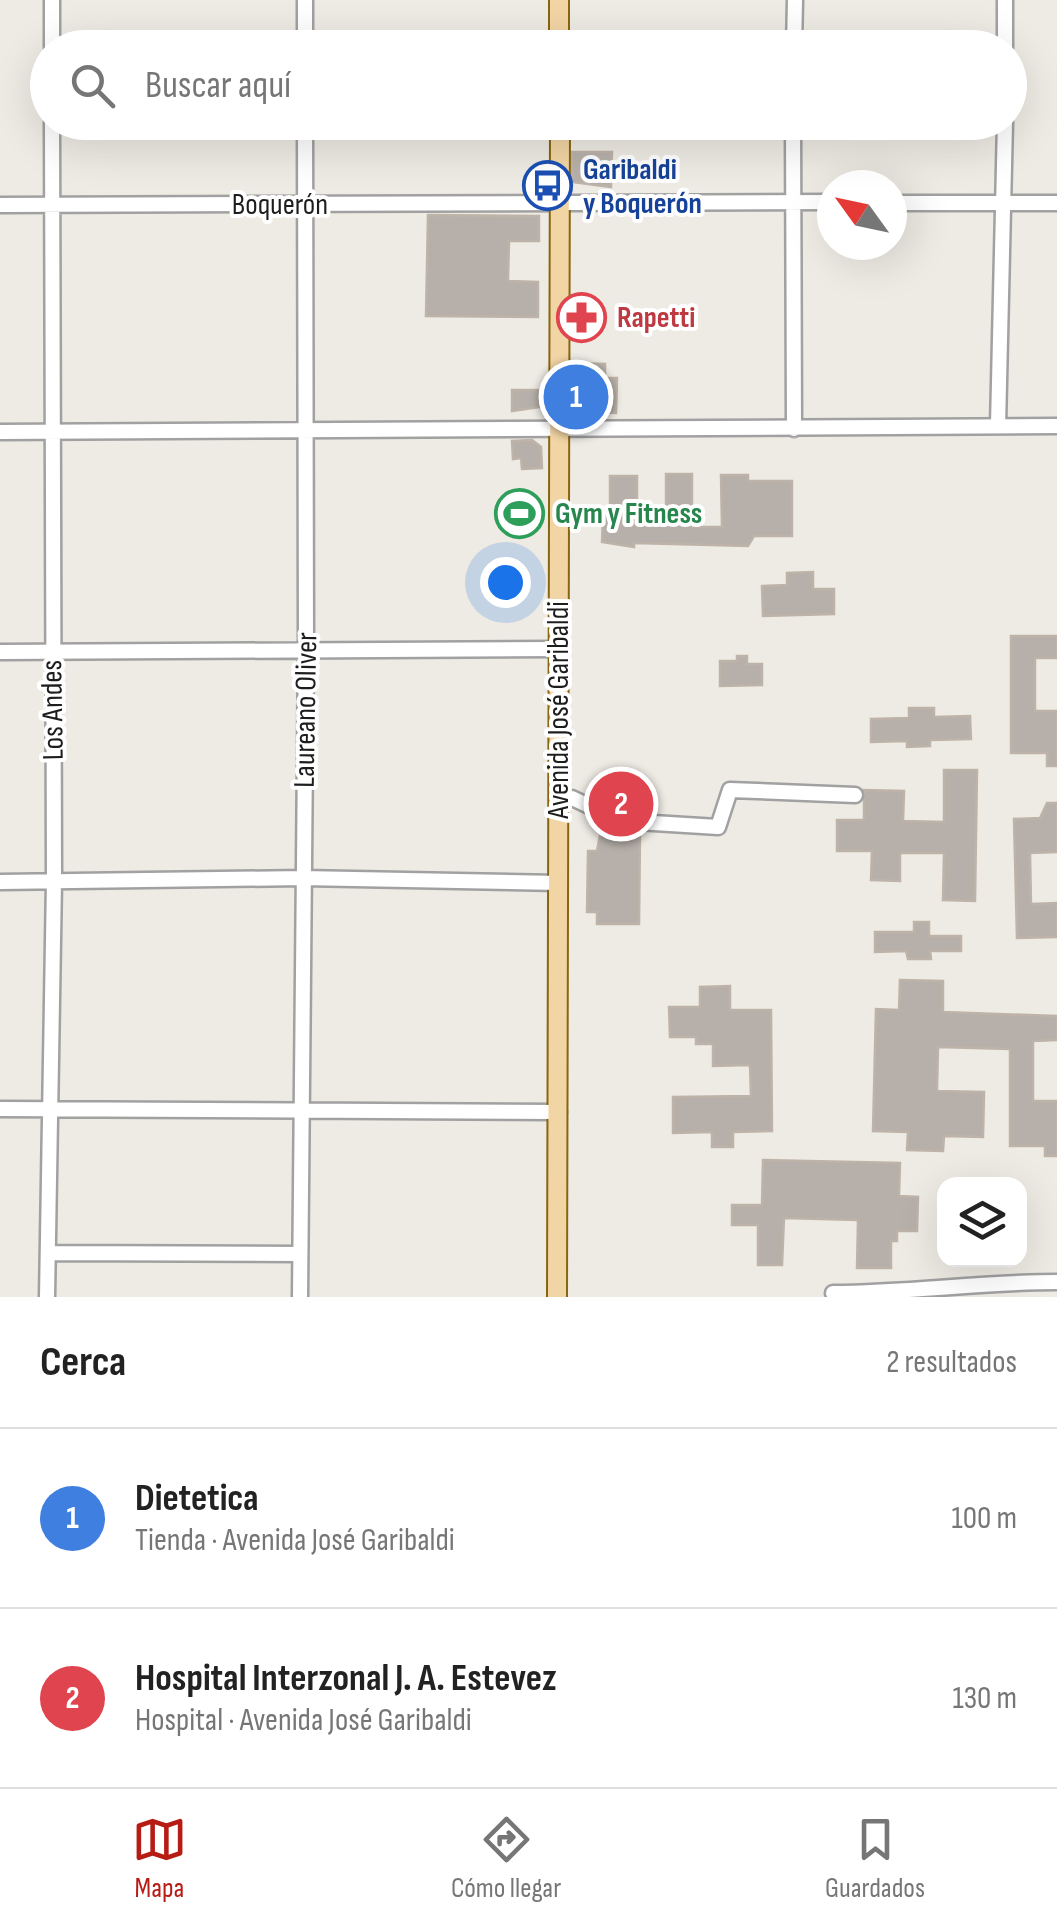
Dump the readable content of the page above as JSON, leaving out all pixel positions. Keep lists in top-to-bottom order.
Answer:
{
  "streets": {
    "main road": ["Avenida José Garibaldi"],
    "street": ["Boquerón", "Los Andes", "Laureano Oliver"]
  },
  "crossings": [
    ["Boquerón", "Los Andes"],
    ["Boquerón", "Laureano Oliver"],
    ["Boquerón", "Avenida José Garibaldi"]
  ],
  "places": {
    "bus stop": ["Garibaldi y Boquerón"],
    "pharmacy": ["Rapetti"],
    "sports": ["Gym y Fitness"]
  },
  "north": "top left",
  "page": {
    "search": "Buscar aquí",
    "pins": ["1", "2"],
    "heading": ["Cerca", "2 resultados"],
    "list": [
      {
        "mark": "1",
        "name": "Dietetica",
        "note": "Tienda · Avenida José Garibaldi",
        "value": "100 m"
      },
      {
        "mark": "2",
        "name": "Hospital Interzonal J. A. Estevez",
        "note": "Hospital · Avenida José Garibaldi",
        "value": "130 m"
      }
    ],
    "nav": ["Mapa", "Cómo llegar", "Guardados"]
  }
}
